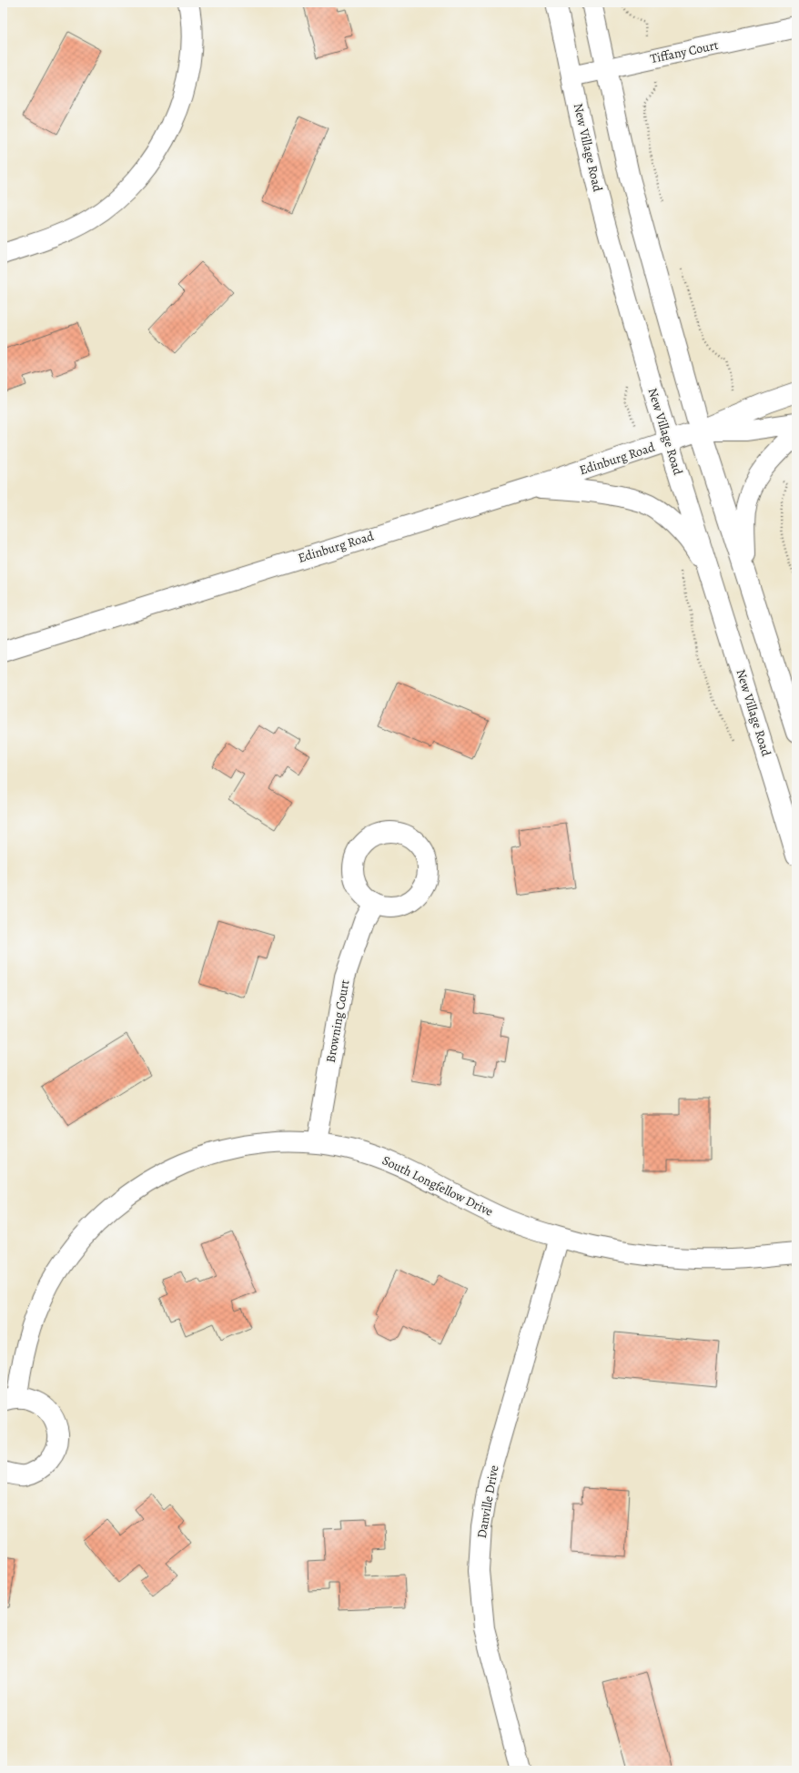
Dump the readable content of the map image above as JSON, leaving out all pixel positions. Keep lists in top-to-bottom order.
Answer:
{
  "streets": {
    "main road": [
      "Tiffany Court",
      "New Village Road",
      "Edinburg Road",
      "Browning Court",
      "South Longfellow Drive",
      "Danville Drive"
    ]
  },
  "crossings": [
    ["Tiffany Court", "New Village Road"],
    ["New Village Road", "Edinburg Road"],
    ["Browning Court", "South Longfellow Drive"],
    ["South Longfellow Drive", "Danville Drive"]
  ]
}
